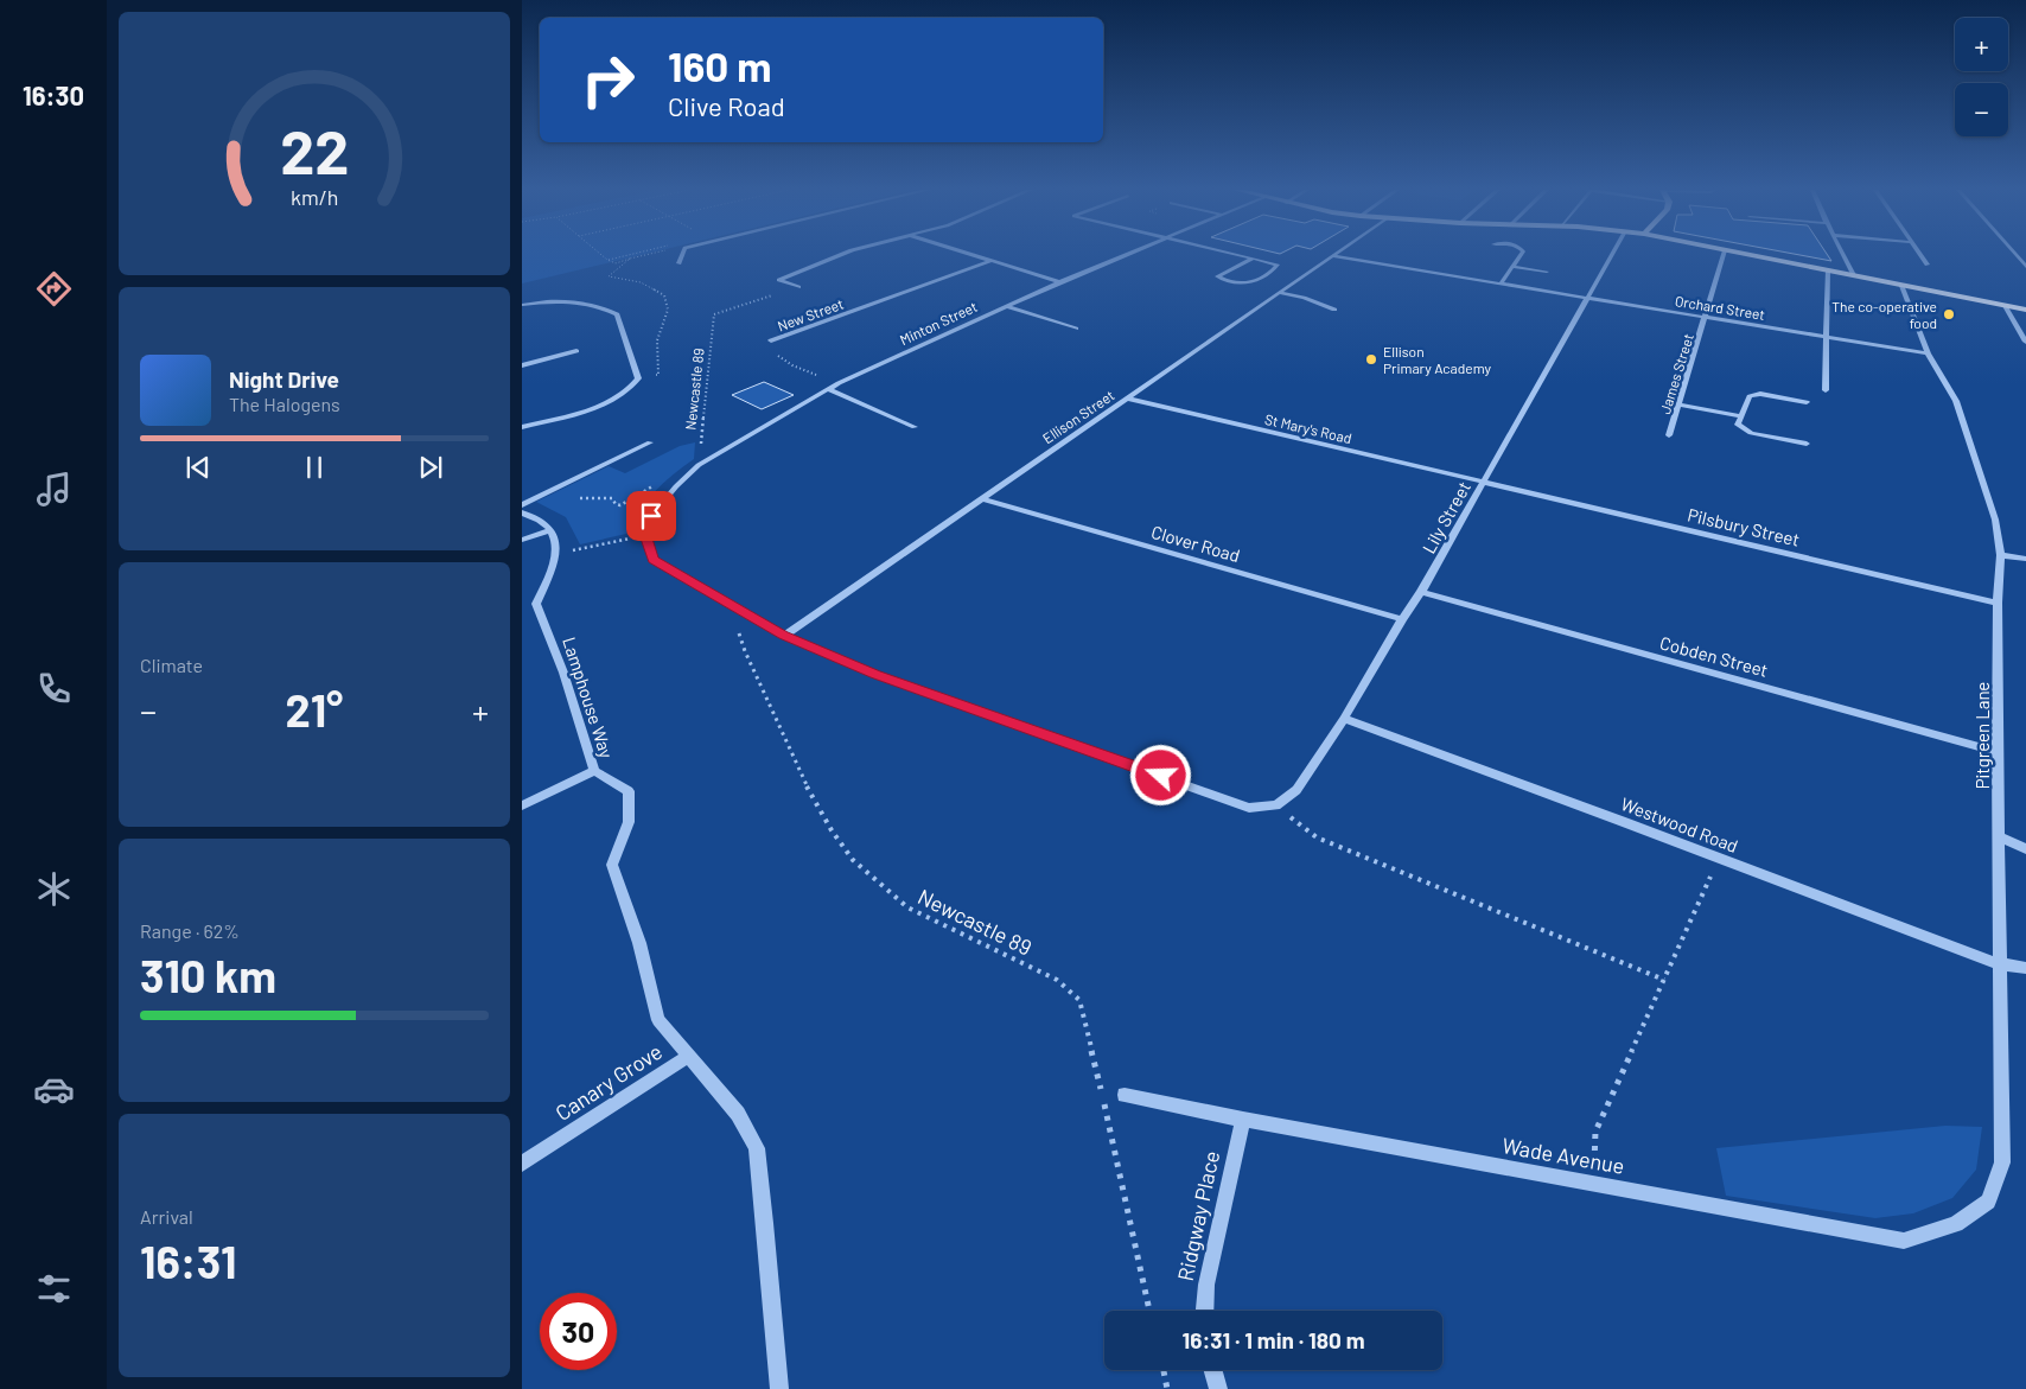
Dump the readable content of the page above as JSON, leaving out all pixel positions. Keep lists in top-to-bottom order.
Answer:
{
  "streets": {
    "street": [
      "Orchard Street",
      "New Street",
      "Minton Street",
      "James Street",
      "Ellison Street",
      "St Mary's Road",
      "Lily Street",
      "Pilsbury Street",
      "Clover Road",
      "Cobden Street",
      "Lamphouse Way",
      "Pitgreen Lane",
      "Westwood Road",
      "Canary Grove",
      "Wade Avenue",
      "Ridgway Place"
    ],
    "path": ["Newcastle 89"]
  },
  "crossings": [
    ["Orchard Street", "James Street"],
    ["Orchard Street", "Ellison Street"],
    ["Orchard Street", "Lily Street"],
    ["Orchard Street", "Pitgreen Lane"],
    ["Minton Street", "Newcastle 89"],
    ["Ellison Street", "St Mary's Road"],
    ["Ellison Street", "Clover Road"],
    ["St Mary's Road", "Lily Street"],
    ["St Mary's Road", "Pilsbury Street"],
    ["Lily Street", "Pilsbury Street"],
    ["Lily Street", "Clover Road"],
    ["Lily Street", "Cobden Street"],
    ["Lily Street", "Westwood Road"],
    ["Pilsbury Street", "Pitgreen Lane"],
    ["Cobden Street", "Pitgreen Lane"],
    ["Lamphouse Way", "Canary Grove"],
    ["Pitgreen Lane", "Westwood Road"],
    ["Pitgreen Lane", "Wade Avenue"],
    ["Wade Avenue", "Ridgway Place"]
  ],
  "places": ["The co-operative food", "Ellison Primary Academy"],
  "page": {
    "tabs": "16:30",
    "map_buttons": ["+", "−"],
    "turn": ["160 m", "Clive Road"],
    "song": ["Night Drive", "The Halogens"],
    "tile": [
      "Climate",
      ["Range · 62%", "310 km"],
      ["Arrival", "16:31"]
    ],
    "heat": ["−", "21°", "+"],
    "limit": "30",
    "trip": "16:31 · 1 min · 180 m",
    "gauge": ["22", "km/h"]
  }
}
